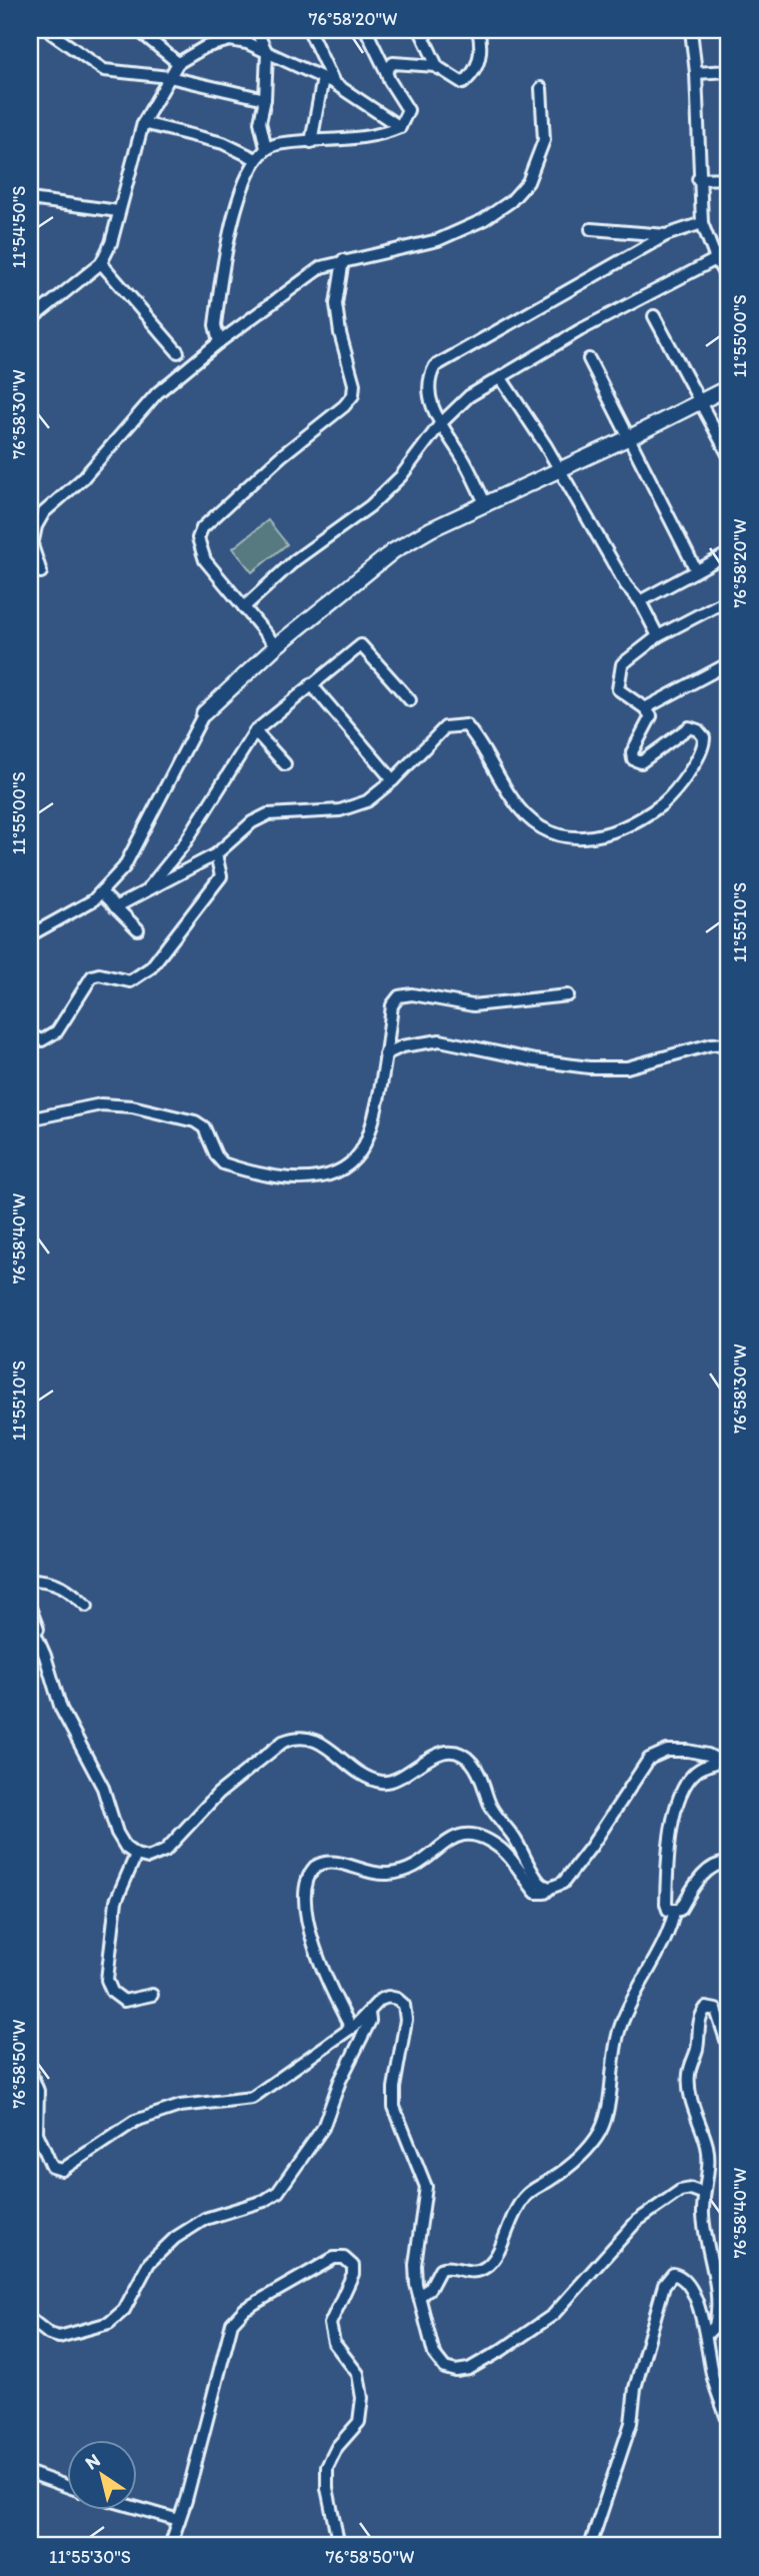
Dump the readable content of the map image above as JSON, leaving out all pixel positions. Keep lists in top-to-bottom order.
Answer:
{
  "north": "top left",
  "coordinates": [
    "76°58'20\"W",
    "11°54'50\"S",
    "11°55'00\"S",
    "76°58'30\"W",
    "11°55'10\"S",
    "76°58'40\"W",
    "76°58'50\"W",
    "11°55'30\"S"
  ]
}
